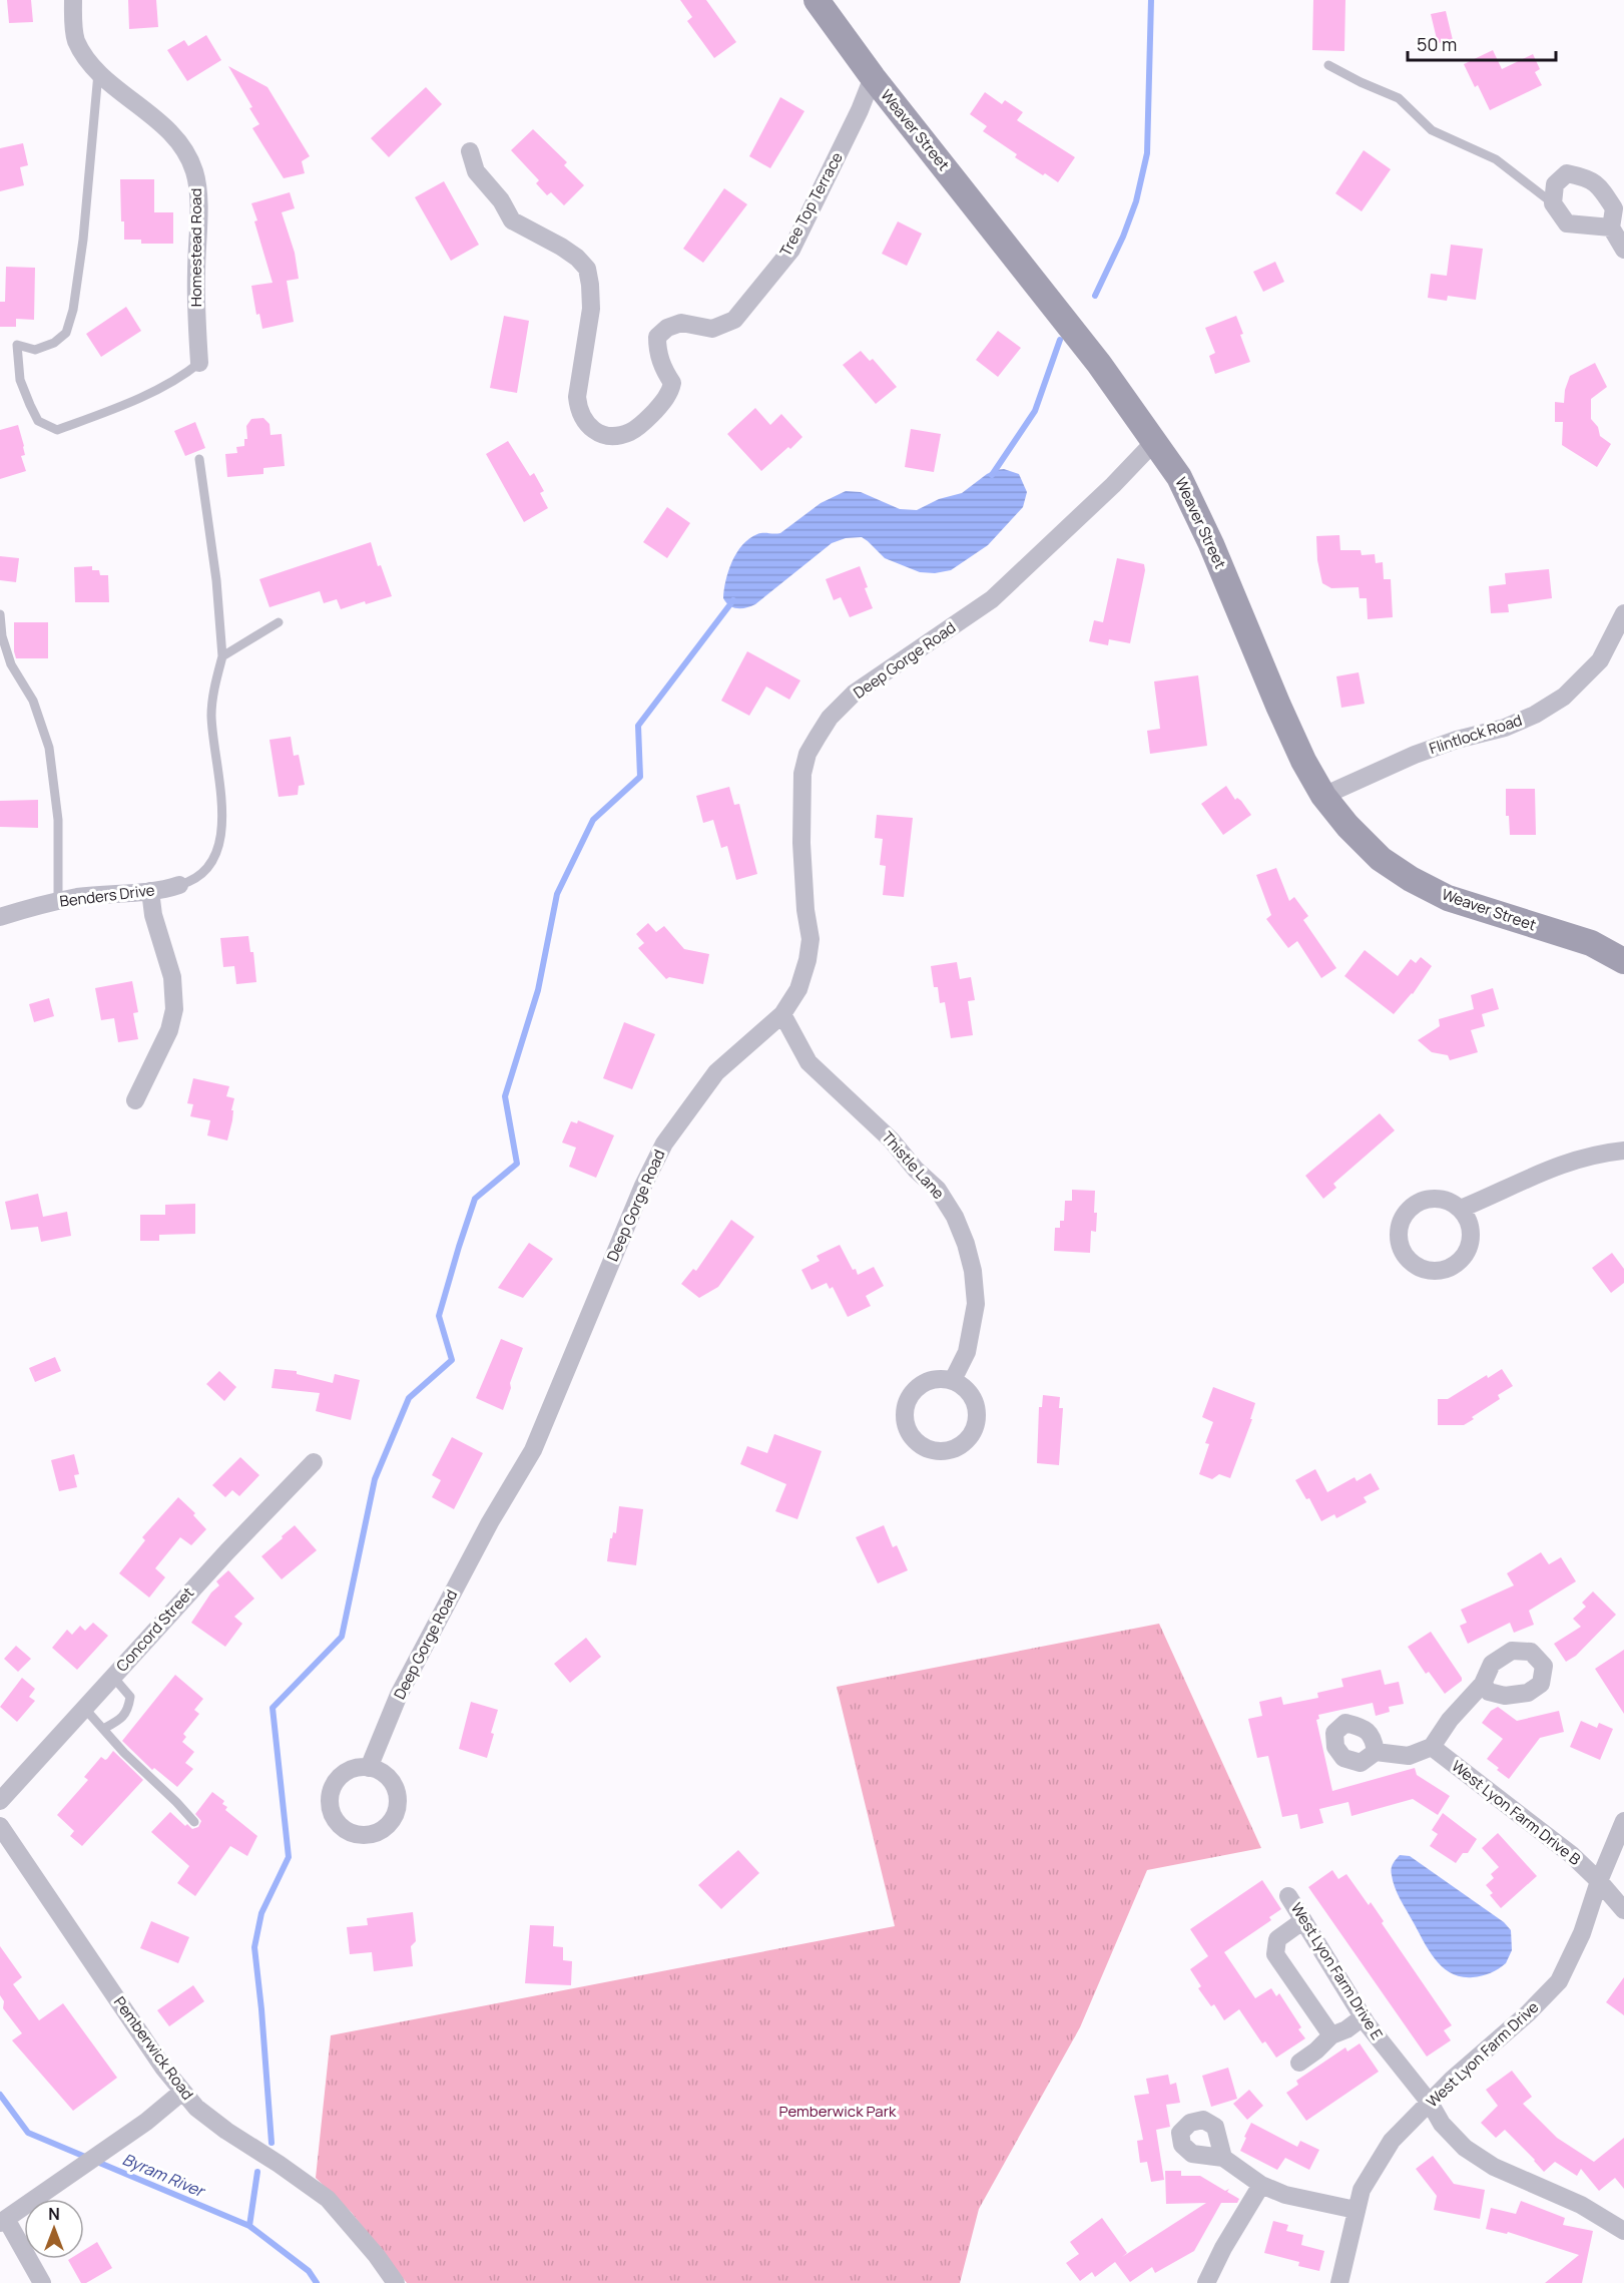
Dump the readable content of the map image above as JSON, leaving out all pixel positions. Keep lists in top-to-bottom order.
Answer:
{
  "streets": {
    "street": [
      "Weaver Street",
      "Tree Top Terrace",
      "Homestead Road",
      "Deep Gorge Road",
      "Flintlock Road",
      "Benders Drive",
      "Thistle Lane",
      "Concord Street",
      "West Lyon Farm Drive B",
      "West Lyon Farm Drive E",
      "Pemberwick Road",
      "West Lyon Farm Drive"
    ]
  },
  "crossings": [
    ["Weaver Street", "Tree Top Terrace"],
    ["Weaver Street", "Deep Gorge Road"],
    ["Weaver Street", "Flintlock Road"],
    ["Deep Gorge Road", "Thistle Lane"],
    ["West Lyon Farm Drive B", "West Lyon Farm Drive"],
    ["West Lyon Farm Drive E", "West Lyon Farm Drive"]
  ],
  "water": ["Byram River"],
  "parks": ["Pemberwick Park"],
  "scale_bar": "50 m",
  "north": "top"
}
